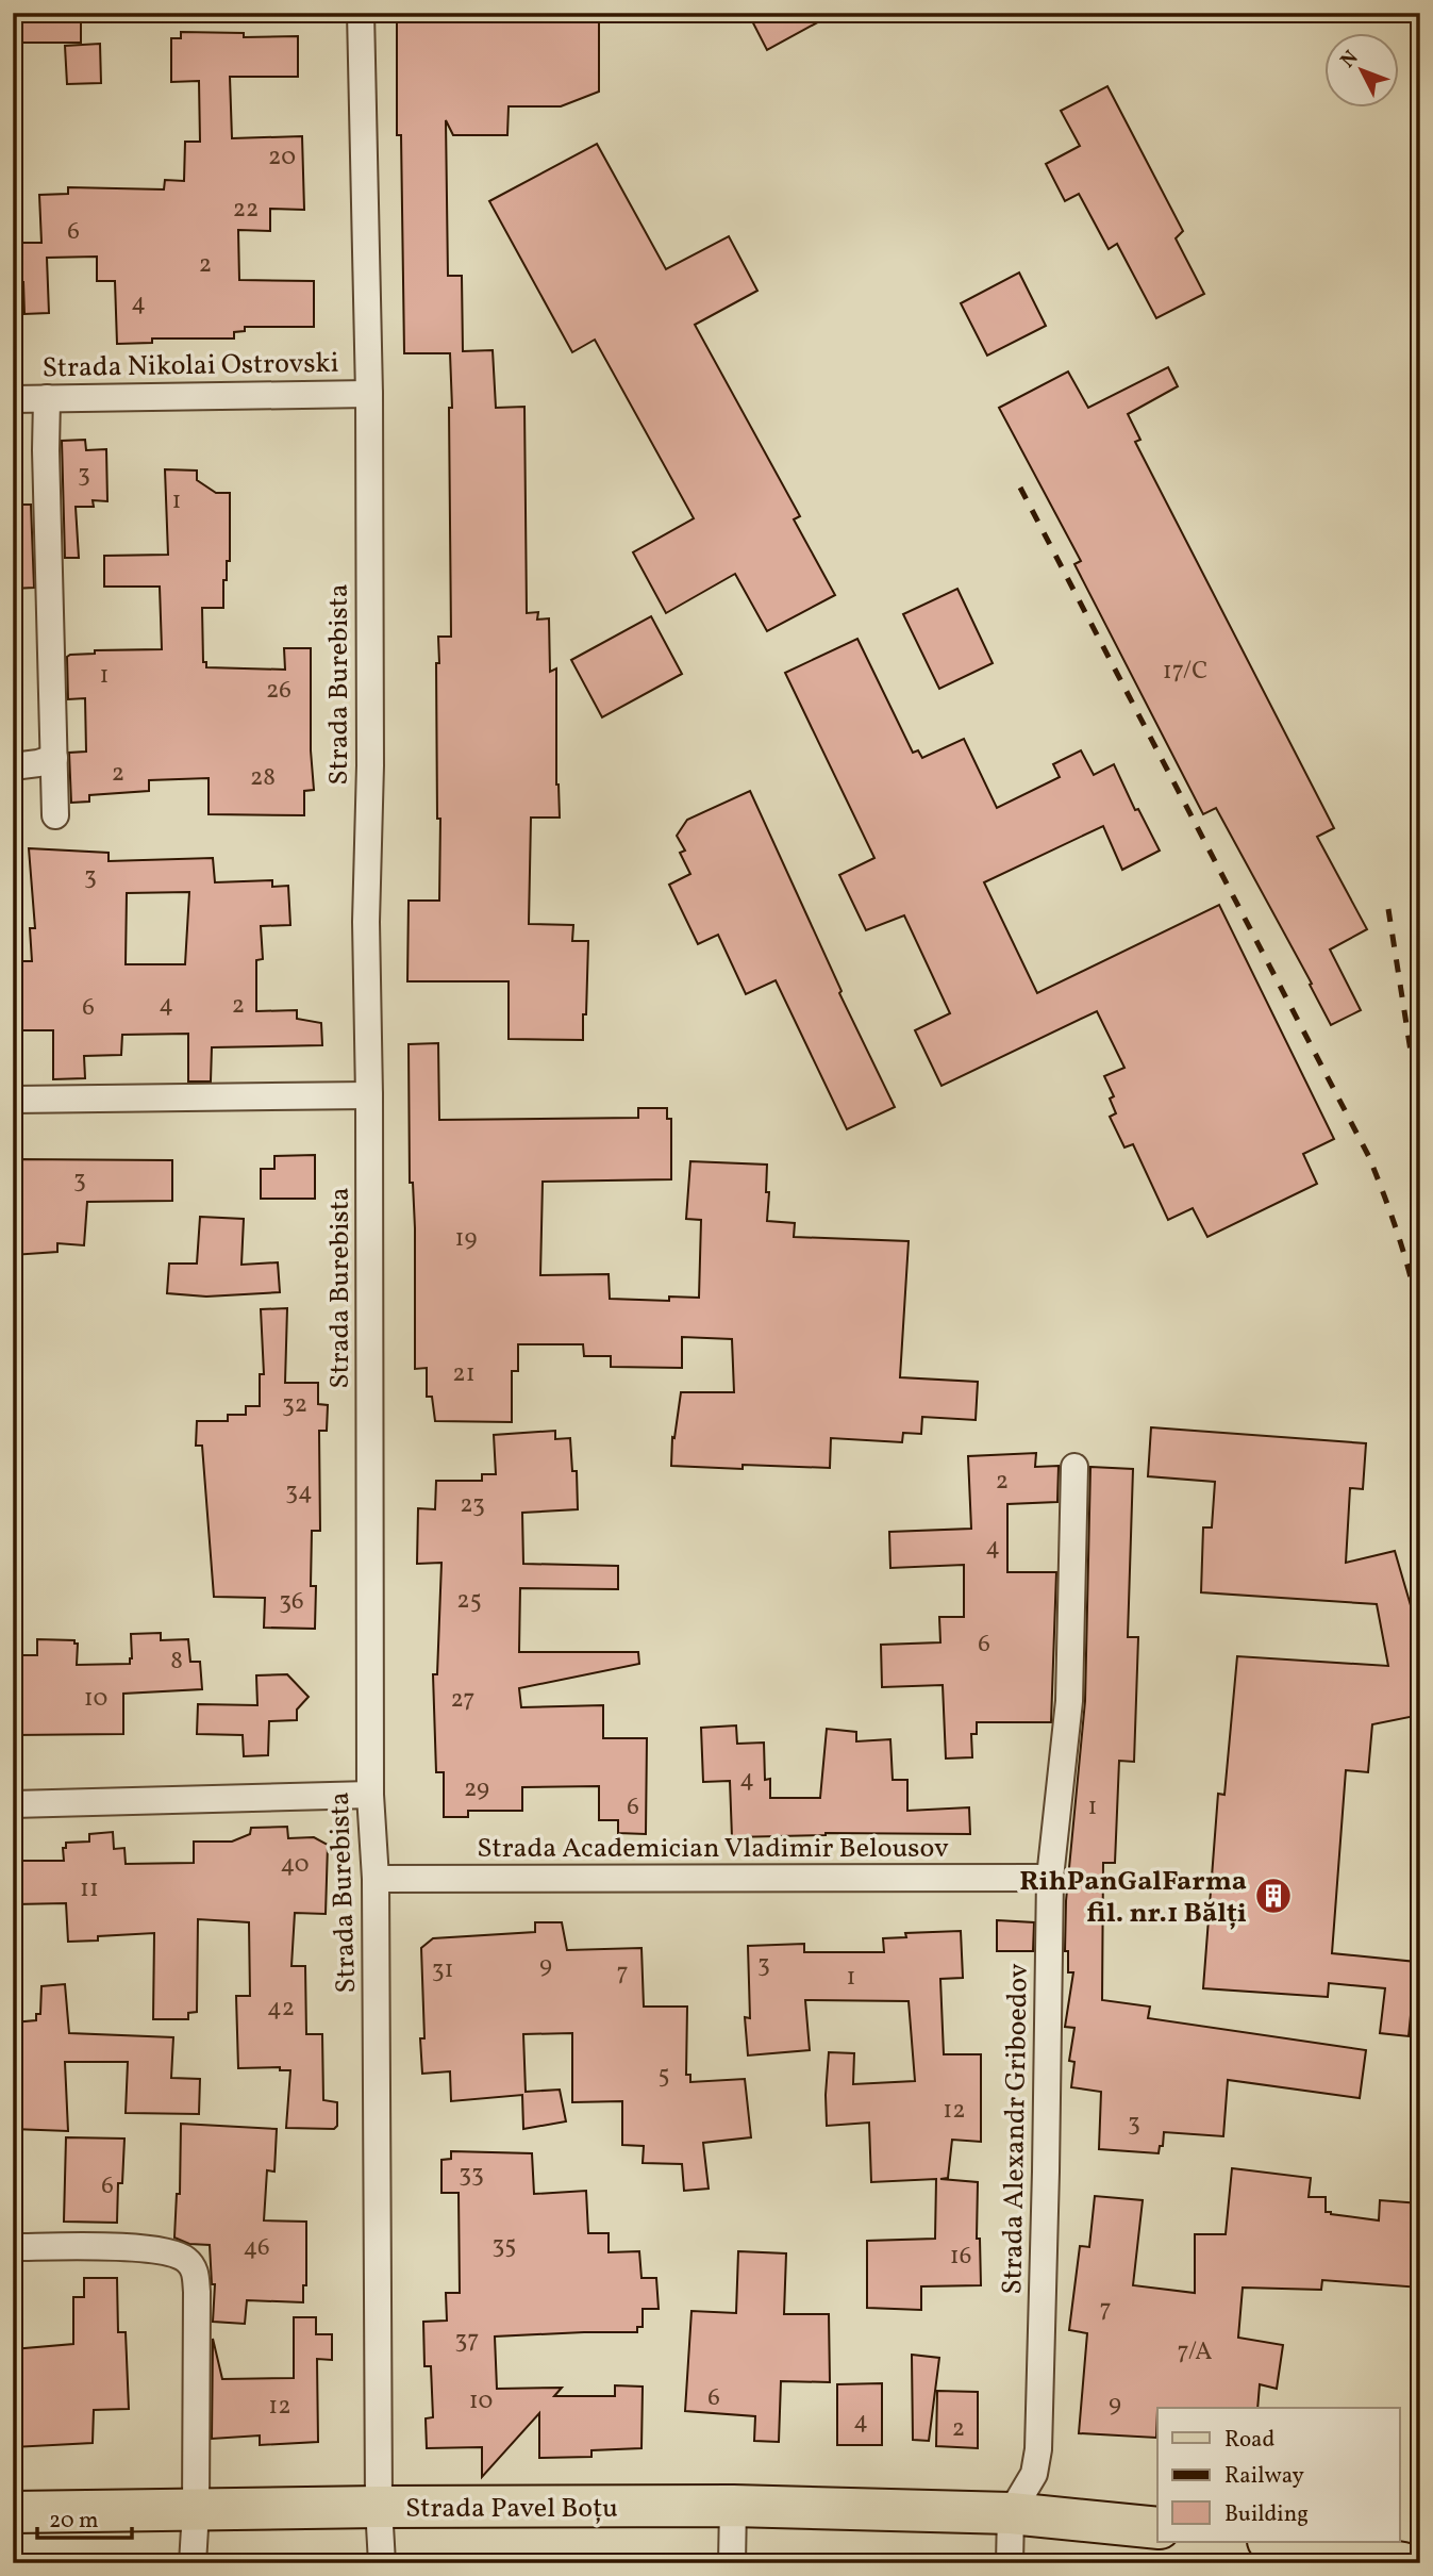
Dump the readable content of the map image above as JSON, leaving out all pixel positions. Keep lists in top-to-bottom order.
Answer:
{
  "streets": {
    "main road": ["Strada Pavel Boțu"],
    "street": [
      "Strada Nikolai Ostrovski",
      "Strada Burebista",
      "Strada Academician Vladimir Belousov",
      "Strada Alexandr Griboedov"
    ]
  },
  "crossings": [
    ["Strada Nikolai Ostrovski", "Strada Burebista"],
    ["Strada Burebista", "Strada Academician Vladimir Belousov"],
    ["Strada Burebista", "Strada Pavel Boțu"],
    ["Strada Academician Vladimir Belousov", "Strada Alexandr Griboedov"],
    ["Strada Alexandr Griboedov", "Strada Pavel Boțu"]
  ],
  "places": {
    "building": ["RihPanGalFarma fil. nr.1 Bălți"]
  },
  "house_numbers": [
    "20",
    "22",
    "6",
    "2",
    "4",
    "3",
    "1",
    "17/C",
    "1",
    "26",
    "2",
    "28",
    "3",
    "4",
    "2",
    "6",
    "3",
    "19",
    "21",
    "32",
    "2",
    "34",
    "23",
    "4",
    "25",
    "36",
    "6",
    "8",
    "10",
    "27",
    "4",
    "29",
    "6",
    "1",
    "40",
    "11",
    "3",
    "9",
    "31",
    "7",
    "1",
    "42",
    "5",
    "12",
    "3",
    "33",
    "6",
    "35",
    "46",
    "16",
    "7",
    "37",
    "7/A",
    "6",
    "10",
    "9",
    "12",
    "4",
    "2"
  ],
  "legend": ["Road", "Railway", "Building"],
  "scale_bar": "20 m",
  "north": "top left"
}
